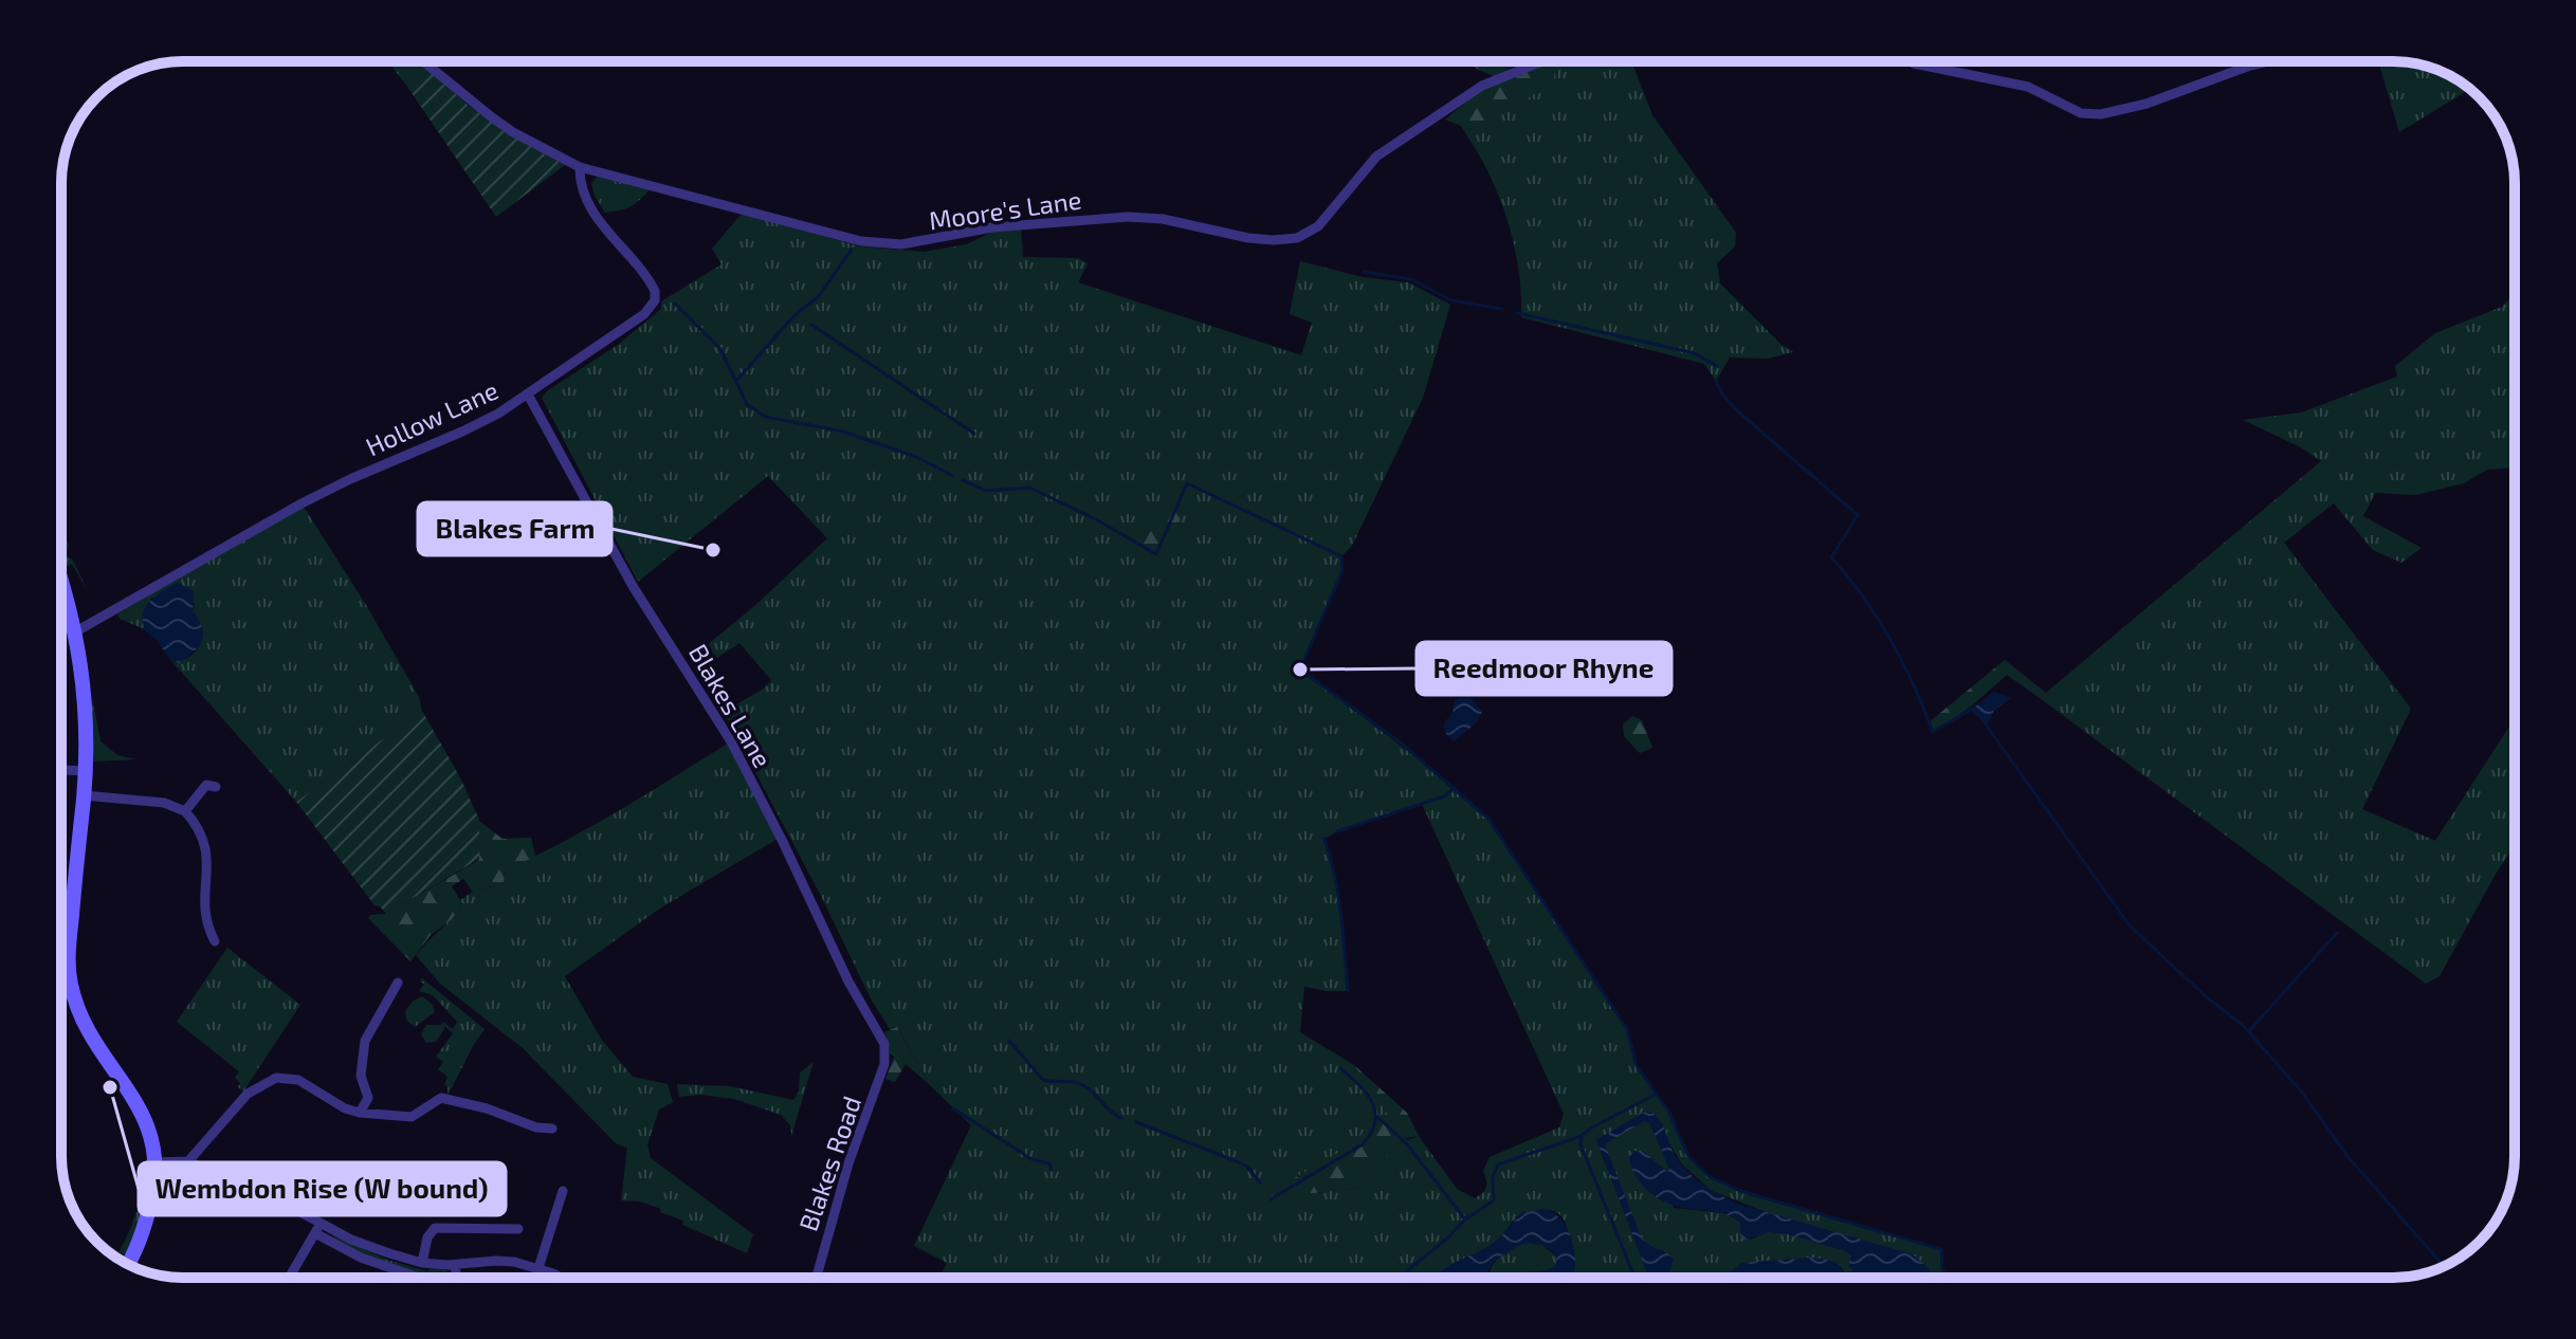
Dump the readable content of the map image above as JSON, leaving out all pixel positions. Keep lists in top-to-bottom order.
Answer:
{
  "streets": {
    "street": [
      "Moore's Lane",
      "Hollow Lane",
      "Blakes Lane",
      "Blakes Road"
    ]
  },
  "crossings": [
    ["Moore's Lane", "Hollow Lane"],
    ["Hollow Lane", "Blakes Lane"],
    ["Blakes Lane", "Blakes Road"]
  ],
  "places": ["Blakes Farm", "Reedmoor Rhyne", "Wembdon Rise (W bound)"]
}
